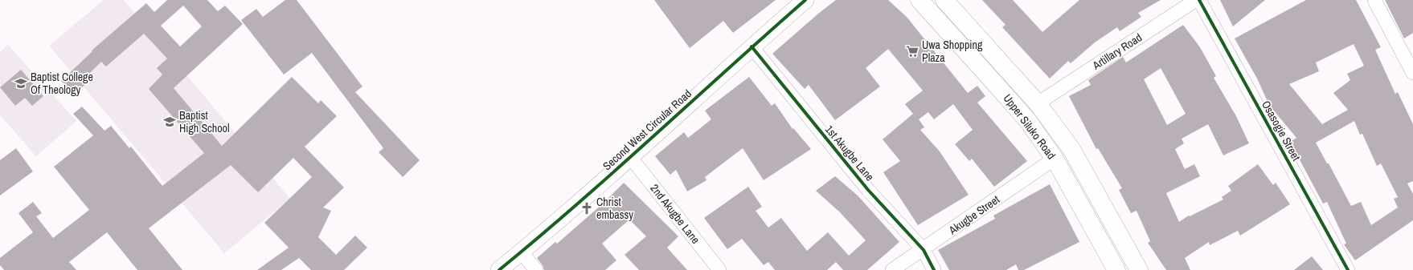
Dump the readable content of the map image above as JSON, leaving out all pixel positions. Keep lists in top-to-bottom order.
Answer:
{
  "streets": {
    "main road": ["Upper Siluko Road"],
    "street": [
      "Artillary Road",
      "Second West Circular Road",
      "Osasogie Street",
      "1st Akugbe Lane",
      "2nd Akugbe Lane",
      "Akugbe Street"
    ]
  },
  "crossings": [
    ["Artillary Road", "Upper Siluko Road"],
    ["Upper Siluko Road", "Akugbe Street"],
    ["Second West Circular Road", "1st Akugbe Lane"],
    ["Second West Circular Road", "2nd Akugbe Lane"],
    ["1st Akugbe Lane", "Akugbe Street"]
  ],
  "places": {
    "supermarket": ["Uwa Shopping Plaza"],
    "school or university": ["Baptist College Of Theology", "Baptist High School"],
    "church": ["Christ embassy"]
  }
}
